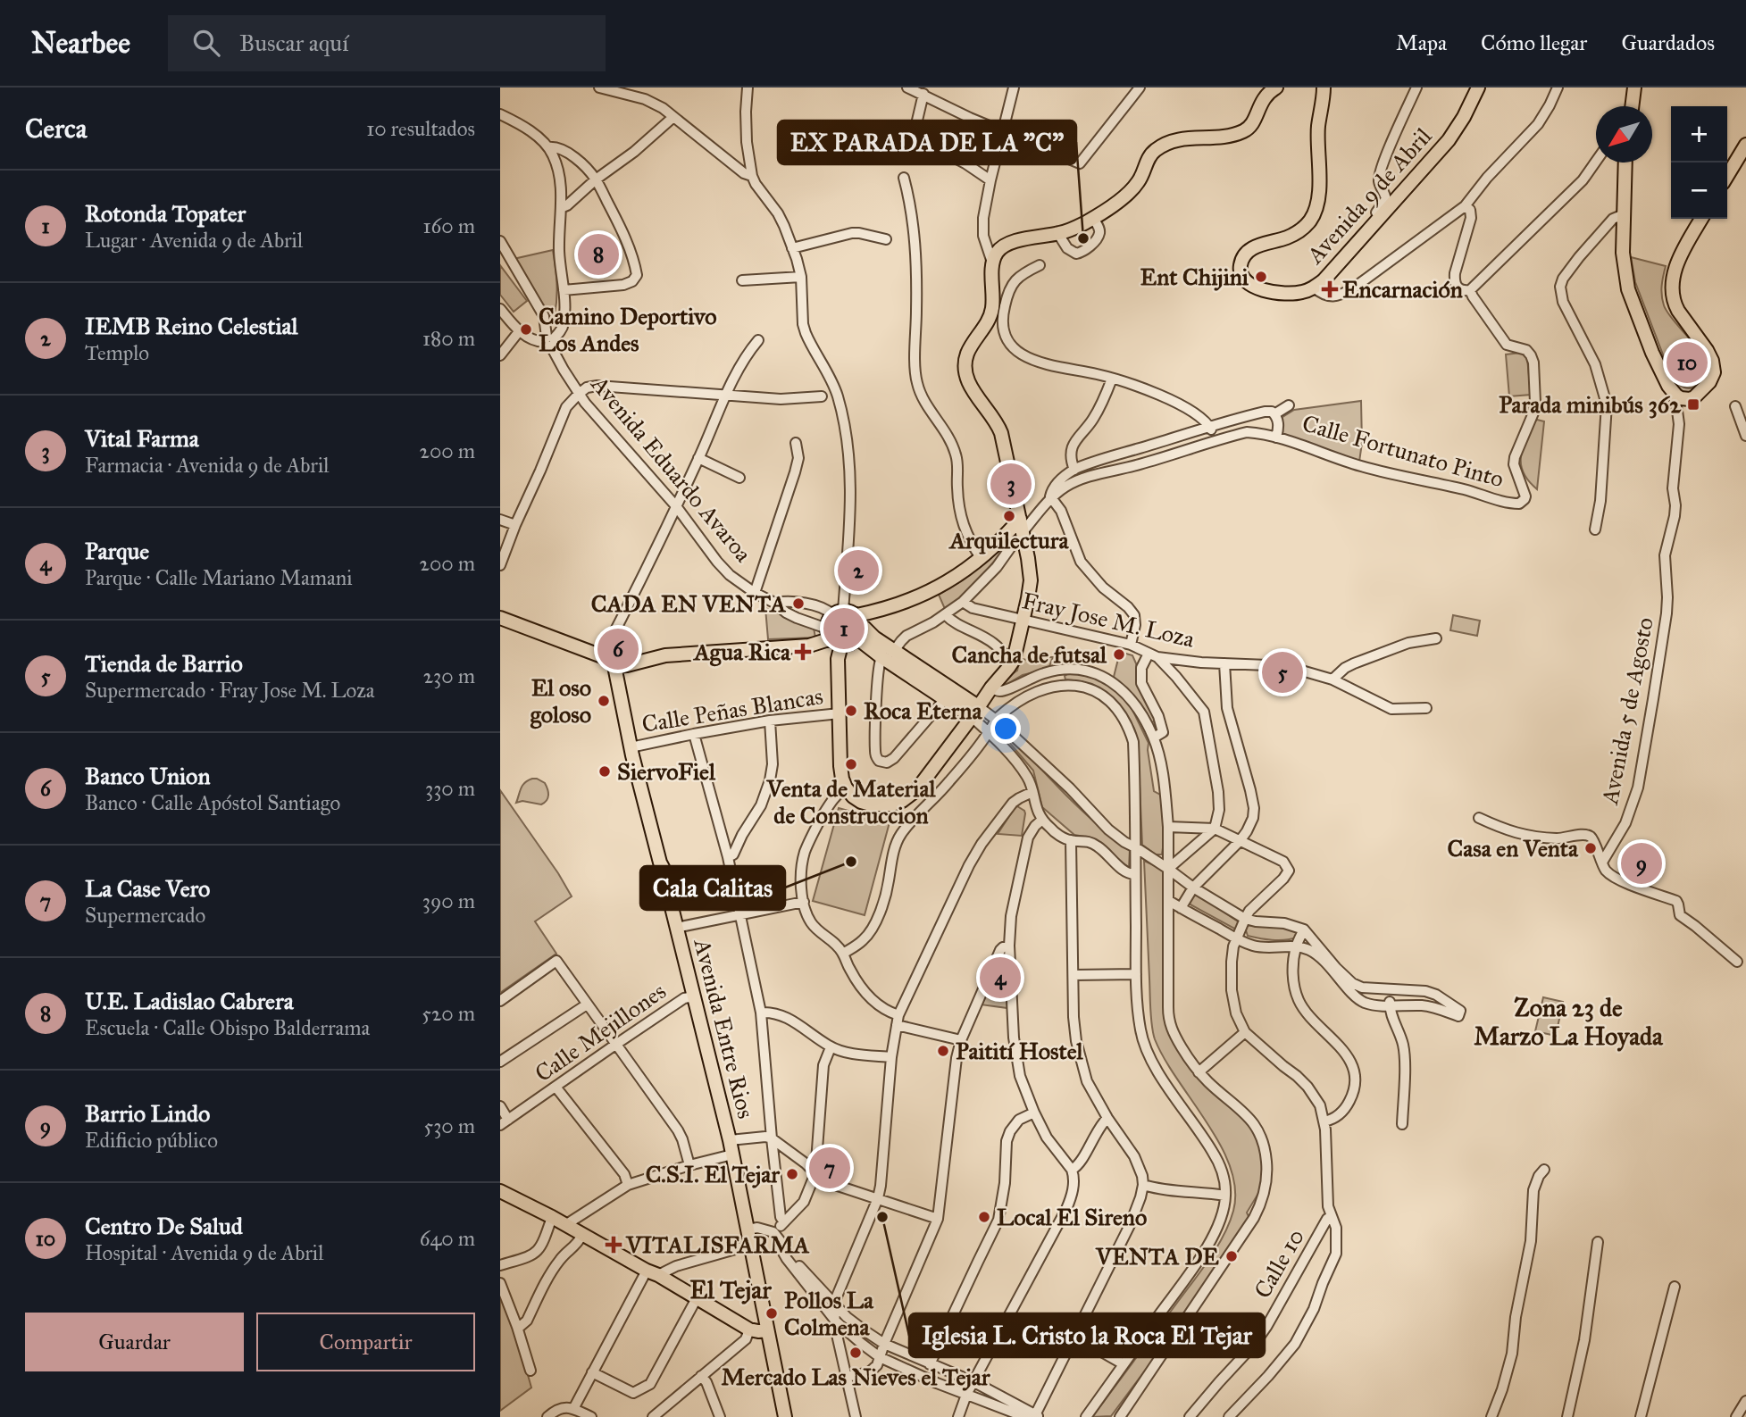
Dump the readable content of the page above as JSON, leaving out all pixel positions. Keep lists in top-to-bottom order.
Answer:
{
  "streets": {
    "main road": ["Avenida 9 de Abril", "Calle Fortunato Pinto", "Avenida Entre Rios"],
    "street": [
      "Avenida Eduardo Avaroa",
      "Fray Jose M. Loza",
      "Calle Peñas Blancas",
      "Avenida 5 de Agosto",
      "Calle Mejillones",
      "Calle 10"
    ]
  },
  "crossings": [
    ["Calle Fortunato Pinto", "Avenida Eduardo Avaroa"],
    ["Calle Peñas Blancas", "Avenida Entre Rios"],
    ["Avenida Entre Rios", "Calle Mejillones"]
  ],
  "districts": ["Zona 23 de Marzo La Hoyada", "El Tejar"],
  "places": {
    "other": [
      "EX PARADA DE LA \"C\"",
      "Ent Chijini",
      "Camino Deportivo Los Andes",
      "Arquilectura",
      "CADA EN VENTA",
      "Cancha de futsal",
      "El oso goloso",
      "Roca Eterna",
      "Venta de Material de Construccion",
      "SiervoFiel",
      "Casa en Venta",
      "Cala Calitas",
      "Paitití Hostel",
      "C.S.I. El Tejar",
      "Iglesia L. Cristo la Roca El Tejar",
      "Local El Sireno",
      "VENTA DE",
      "Pollos La Colmena",
      "Mercado Las Nieves el Tejar"
    ],
    "health": ["Encarnación", "Agua Rica", "VITALISFARMA"],
    "transit": ["Parada minibús 362"]
  },
  "north": "bottom left",
  "page": {
    "header": "Nearbee",
    "search": "Buscar aquí",
    "nav": ["Mapa", "Cómo llegar", "Guardados"],
    "heading": ["Cerca", "10 resultados"],
    "map_buttons": ["+", "−"],
    "list": [
      {
        "mark": "1",
        "name": "Rotonda Topater",
        "note": "Lugar · Avenida 9 de Abril",
        "value": "160 m"
      },
      {
        "mark": "2",
        "name": "IEMB Reino Celestial",
        "note": "Templo",
        "value": "180 m"
      },
      {
        "mark": "3",
        "name": "Vital Farma",
        "note": "Farmacia · Avenida 9 de Abril",
        "value": "200 m"
      },
      {
        "mark": "4",
        "name": "Parque",
        "note": "Parque · Calle Mariano Mamani",
        "value": "200 m"
      },
      {
        "mark": "5",
        "name": "Tienda de Barrio",
        "note": "Supermercado · Fray Jose M. Loza",
        "value": "230 m"
      },
      {
        "mark": "6",
        "name": "Banco Union",
        "note": "Banco · Calle Apóstol Santiago",
        "value": "330 m"
      },
      {
        "mark": "7",
        "name": "La Case Vero",
        "note": "Supermercado",
        "value": "390 m"
      },
      {
        "mark": "8",
        "name": "U.E. Ladislao Cabrera",
        "note": "Escuela · Calle Obispo Balderrama",
        "value": "520 m"
      },
      {
        "mark": "9",
        "name": "Barrio Lindo",
        "note": "Edificio público",
        "value": "530 m"
      },
      {
        "mark": "10",
        "name": "Centro De Salud",
        "note": "Hospital · Avenida 9 de Abril",
        "value": "640 m"
      }
    ],
    "pins": [
      "8",
      "10",
      "3",
      "2",
      "1",
      "6",
      "5",
      "9",
      "4",
      "7"
    ],
    "buttons": ["Guardar", "Compartir"]
  }
}
